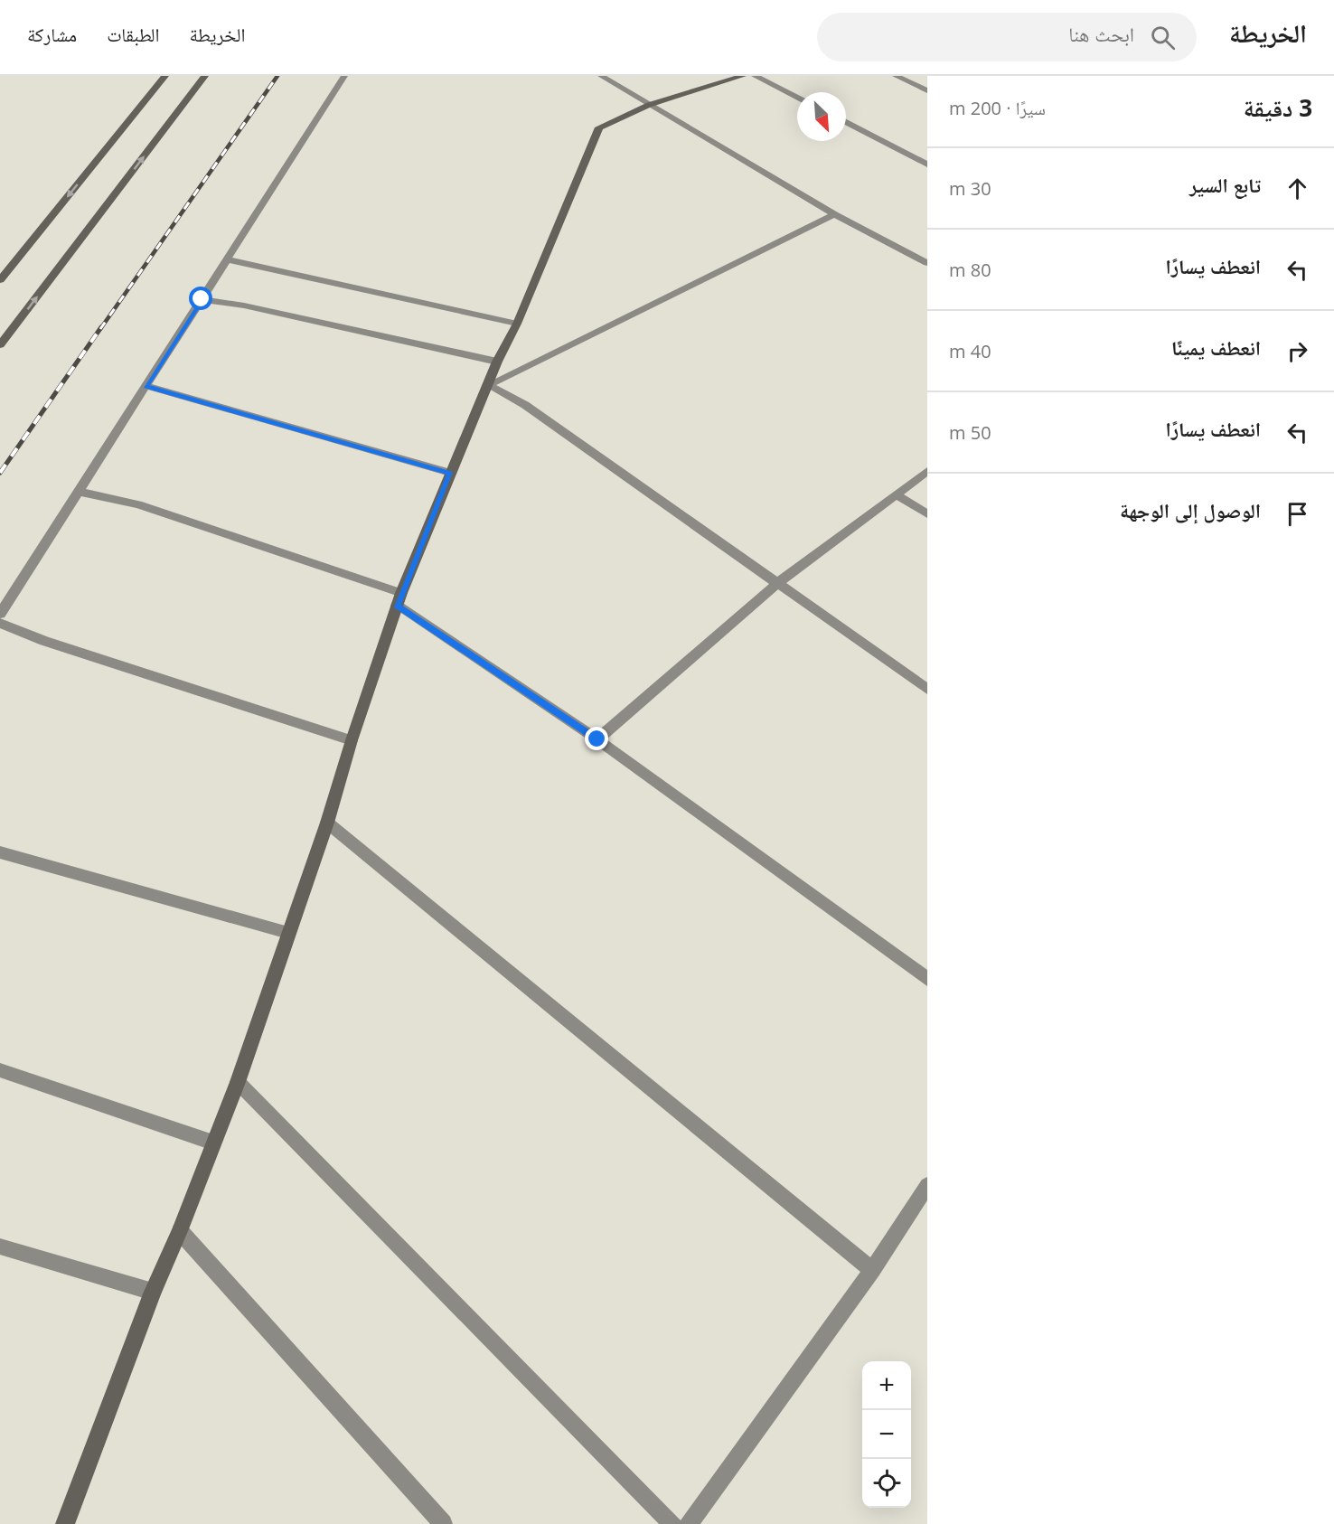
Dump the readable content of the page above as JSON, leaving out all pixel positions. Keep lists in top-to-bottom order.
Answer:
{
  "north": "bottom right",
  "page": {
    "header": "الخريطة",
    "search": "ابحث هنا",
    "nav": ["الخريطة", "الطبقات", "مشاركة"],
    "heading": ["3 دقيقة", "سيرًا · 200 m"],
    "list": [
      ["تابع السير", "30 m"],
      ["انعطف يسارًا", "80 m"],
      ["انعطف يمينًا", "40 m"],
      ["انعطف يسارًا", "50 m"],
      "الوصول إلى الوجهة"
    ],
    "map_buttons": ["+", "−"]
  }
}
